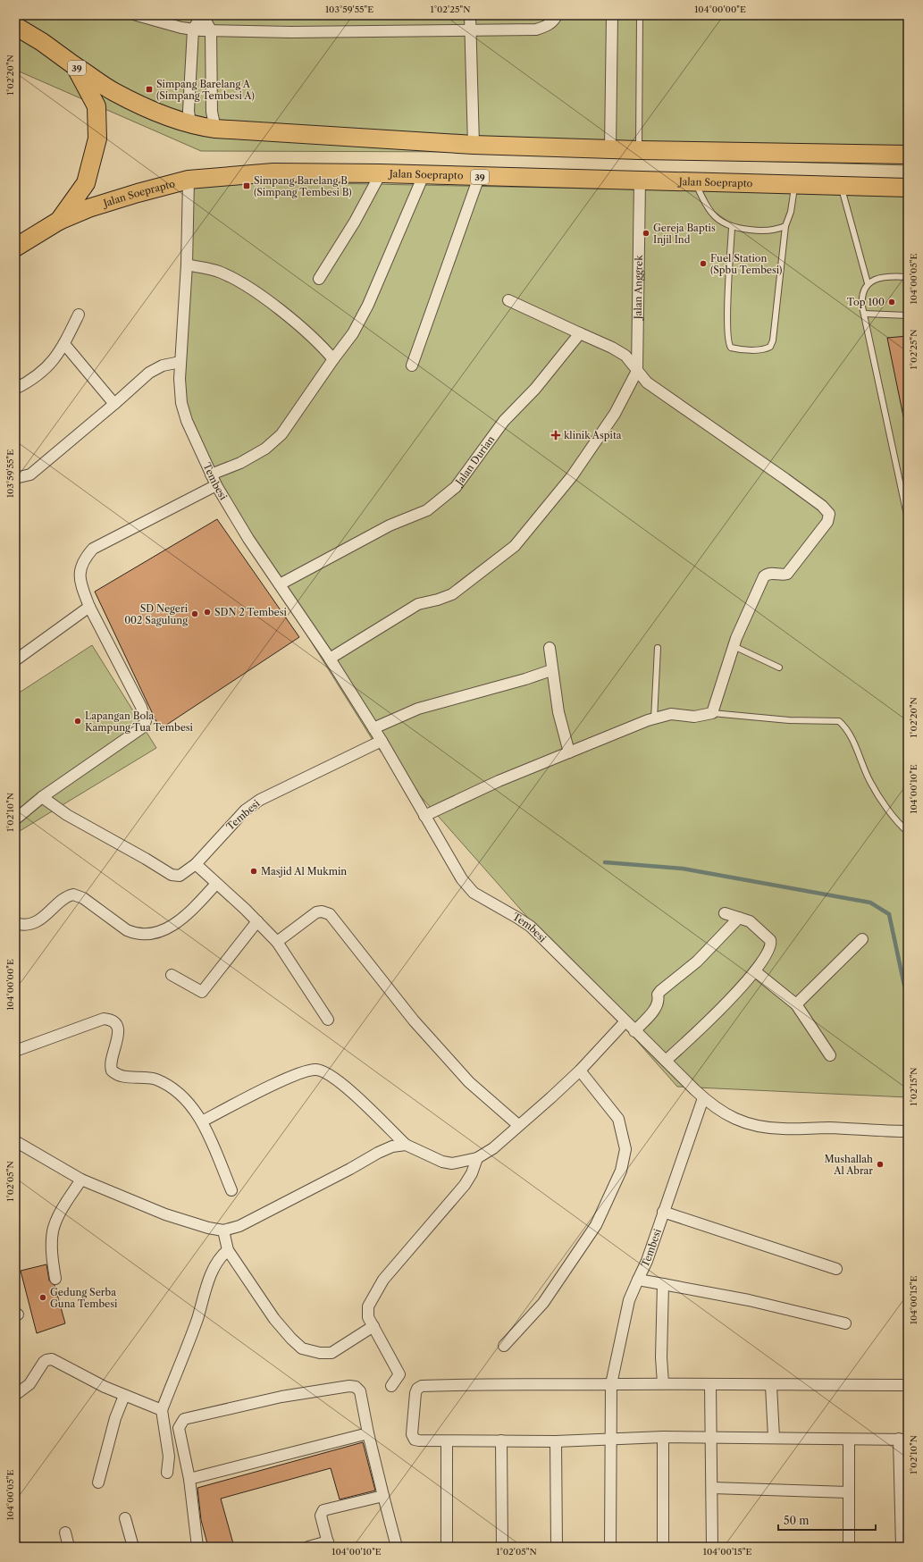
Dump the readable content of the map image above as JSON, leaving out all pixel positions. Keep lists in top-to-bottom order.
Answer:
{
  "streets": {
    "highway": ["39", "Jalan Soeprapto"],
    "street": ["Jalan Anggrek", "Jalan Durian", "Tembesi"]
  },
  "crossings": [
    ["39", "Jalan Soeprapto"],
    ["Jalan Soeprapto", "Jalan Anggrek"],
    ["Jalan Soeprapto", "Tembesi"],
    ["Jalan Anggrek", "Tembesi"],
    ["Jalan Durian", "Tembesi"]
  ],
  "places": {
    "transit": ["Simpang Barelang A (Simpang Tembesi A)", "Simpang Barelang B (Simpang Tembesi B)"],
    "other": [
      "Gereja Baptis Injil Ind",
      "Fuel Station (Spbu Tembesi)",
      "Top 100",
      "SDN 2 Tembesi",
      "SD Negeri 002 Sagulung",
      "Lapangan Bola Kampung Tua Tembesi",
      "Masjid Al Mukmin",
      "Mushallah Al Abrar",
      "Gedung Serba Guna Tembesi"
    ],
    "health": ["klinik Aspita"]
  },
  "scale_bar": "50 m",
  "coordinates": [
    "103°59'55\"E",
    "1°02'25\"N",
    "104°00'00\"E",
    "1°02'20\"N",
    "104°00'05\"E",
    "104°00'10\"E",
    "1°02'10\"N",
    "1°02'15\"N",
    "1°02'05\"N",
    "104°00'15\"E"
  ]
}
